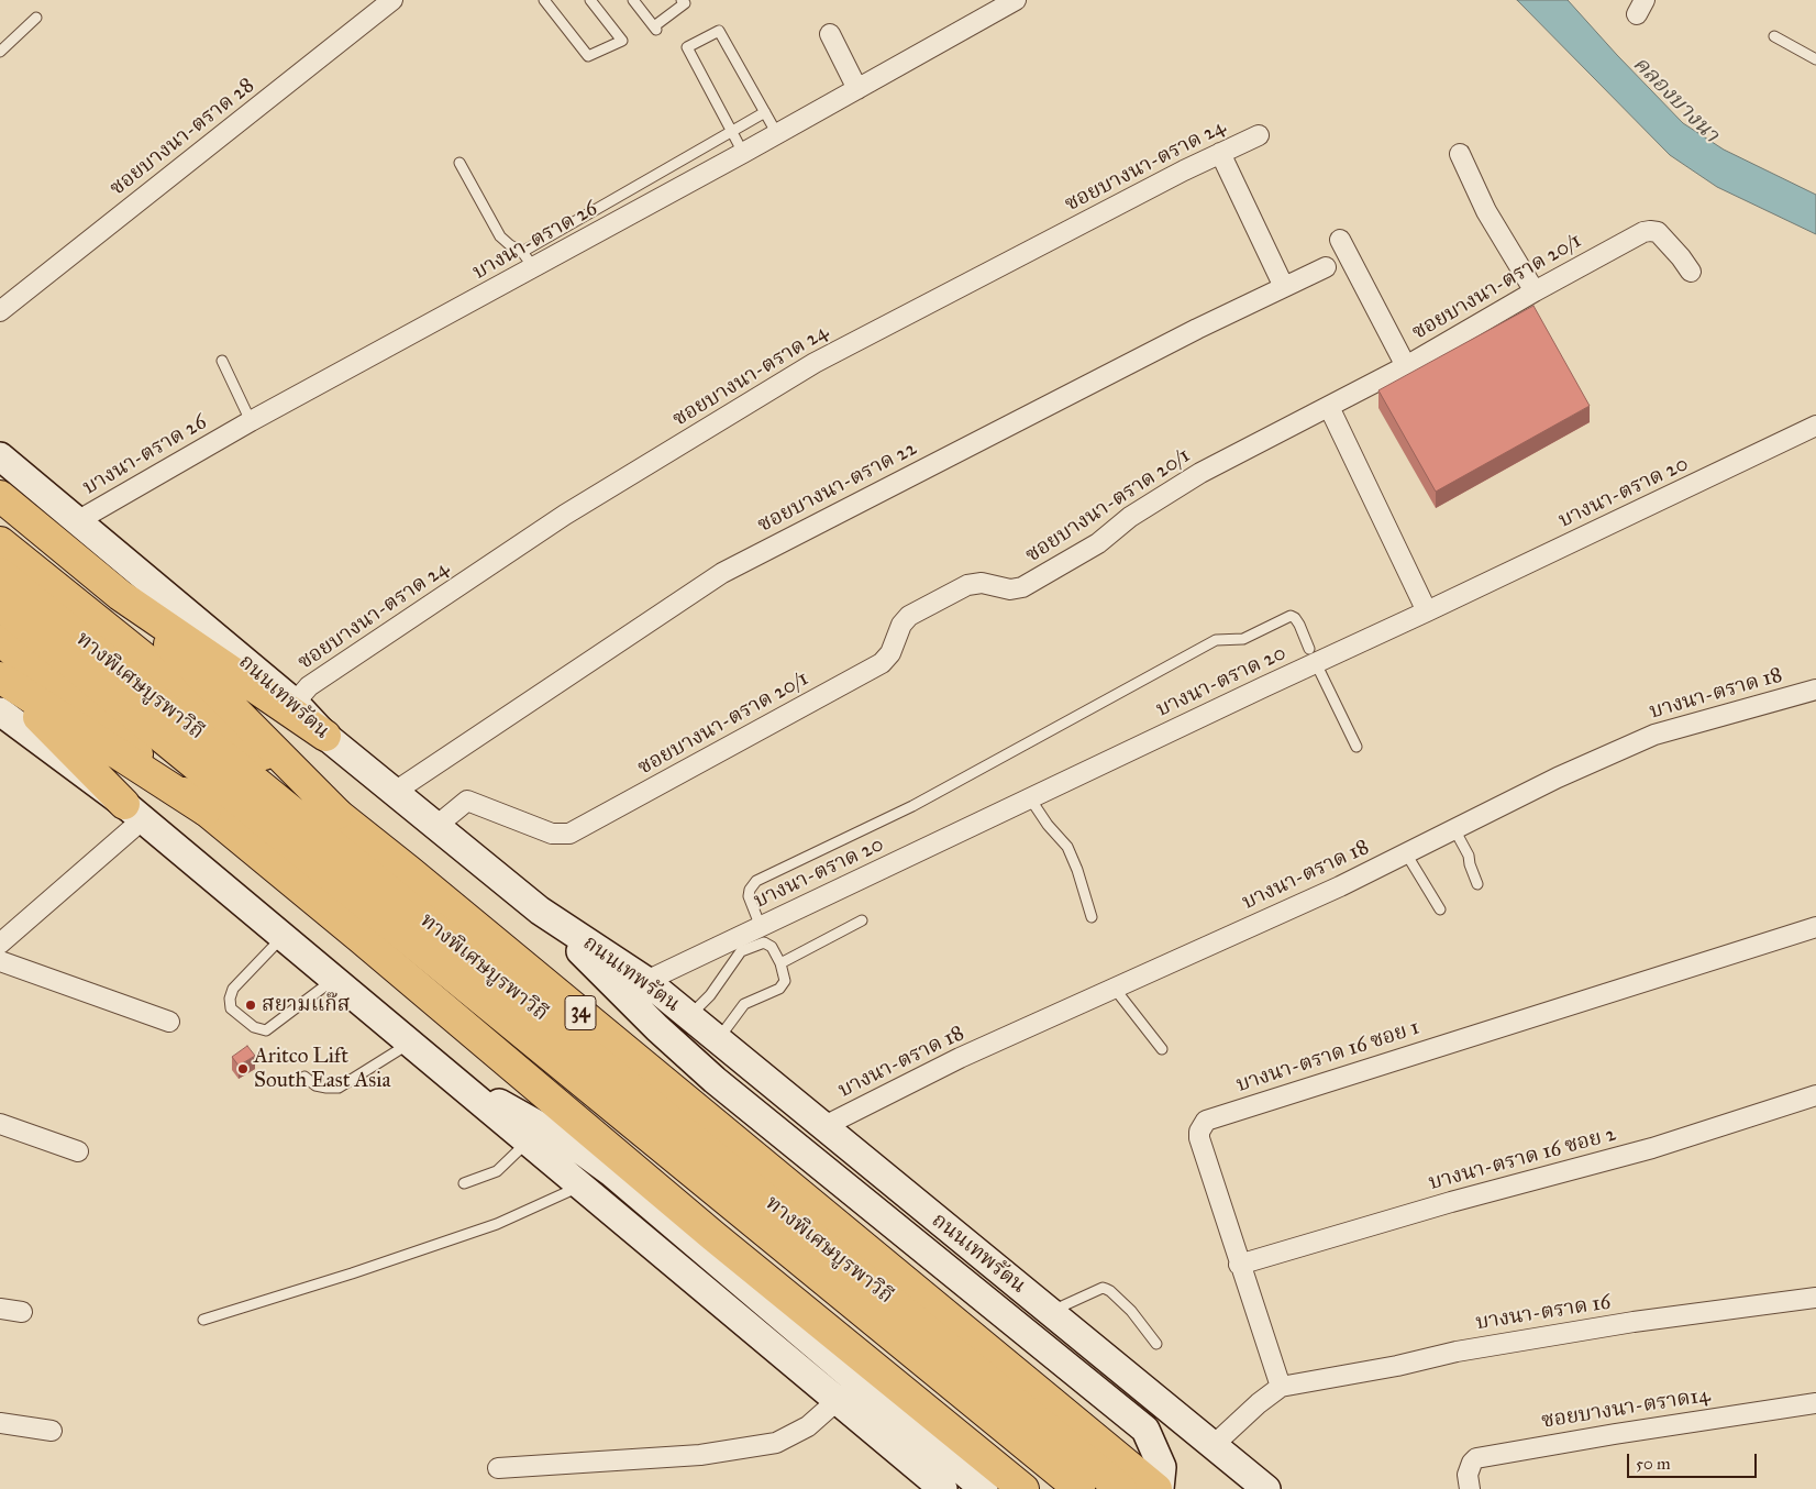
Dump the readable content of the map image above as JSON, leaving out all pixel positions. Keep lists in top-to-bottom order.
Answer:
{
  "streets": {
    "highway": ["ทางพิเศษบูรพาวิถี", "34"],
    "main road": ["ถนนเทพรัตน"],
    "street": [
      "ซอยบางนา-ตราด 28",
      "ซอยบางนา-ตราด 24",
      "บางนา-ตราด 26",
      "ซอยบางนา-ตราด 20/1",
      "ซอยบางนา-ตราด 22",
      "บางนา-ตราด 20",
      "บางนา-ตราด 18",
      "บางนา-ตราด 16 ซอย 1",
      "บางนา-ตราด 16 ซอย 2",
      "บางนา-ตราด 16",
      "ซอยบางนา-ตราด14"
    ]
  },
  "crossings": [
    ["ซอยบางนา-ตราด 24", "ถนนเทพรัตน"],
    ["บางนา-ตราด 26", "ถนนเทพรัตน"],
    ["ซอยบางนา-ตราด 20/1", "ถนนเทพรัตน"],
    ["ซอยบางนา-ตราด 22", "ถนนเทพรัตน"],
    ["บางนา-ตราด 20", "ถนนเทพรัตน"],
    ["บางนา-ตราด 18", "ถนนเทพรัตน"],
    ["บางนา-ตราด 16 ซอย 1", "บางนา-ตราด 16 ซอย 2"],
    ["บางนา-ตราด 16 ซอย 1", "บางนา-ตราด 16"]
  ],
  "water": ["คลองบางนา"],
  "places": ["สยามแก๊ส", "Aritco Lift South East Asia"],
  "scale_bar": "50 m"
}
